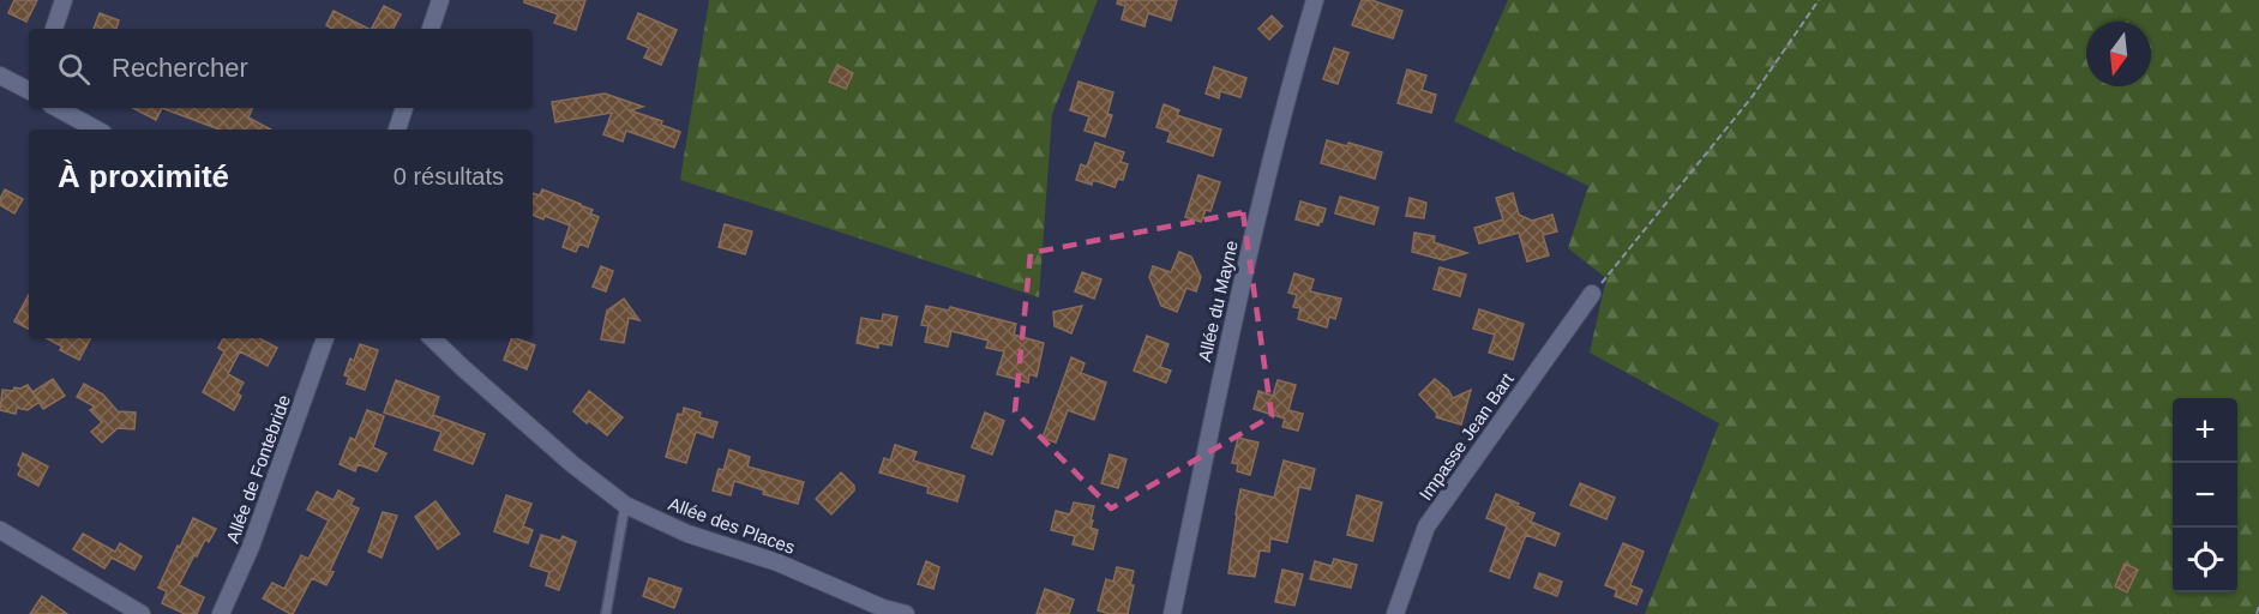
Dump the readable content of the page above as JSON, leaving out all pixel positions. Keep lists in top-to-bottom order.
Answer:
{
  "streets": {
    "street": [
      "Allée du Mayne",
      "Impasse Jean Bart",
      "Allée de Fontebride",
      "Allée des Places"
    ]
  },
  "north": "bottom",
  "page": {
    "search": "Rechercher",
    "heading": ["À proximité", "0 résultats"],
    "map_buttons": ["+", "−"]
  }
}
